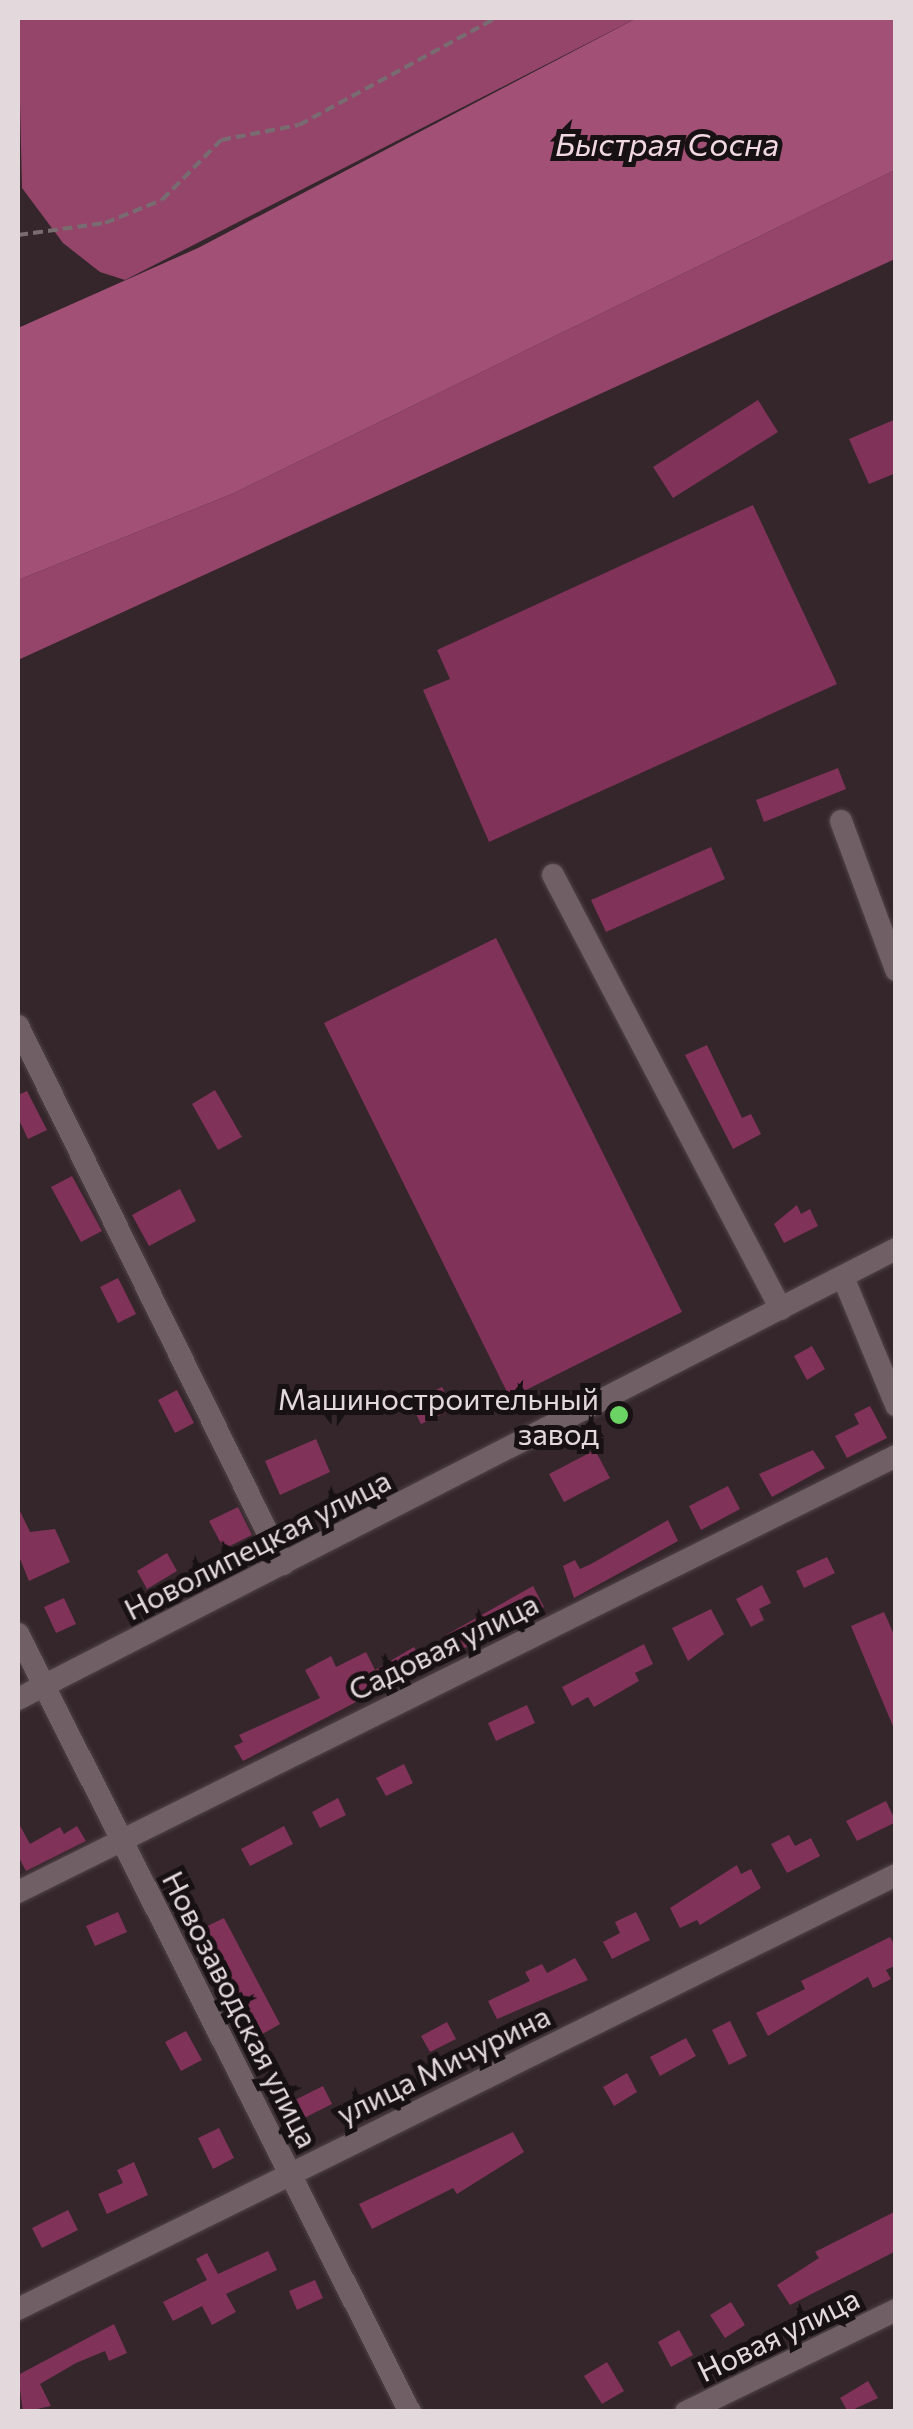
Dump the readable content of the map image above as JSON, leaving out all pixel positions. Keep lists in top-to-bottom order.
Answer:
{
  "streets": {
    "street": [
      "Новолипецкая улица",
      "Садовая улица",
      "Новозаводская улица",
      "улица Мичурина",
      "Новая улица"
    ]
  },
  "crossings": [
    ["Новолипецкая улица", "Новозаводская улица"],
    ["Садовая улица", "Новозаводская улица"],
    ["Новозаводская улица", "улица Мичурина"]
  ],
  "water": ["Быстрая Сосна"],
  "places": ["Машиностроительный завод"]
}
